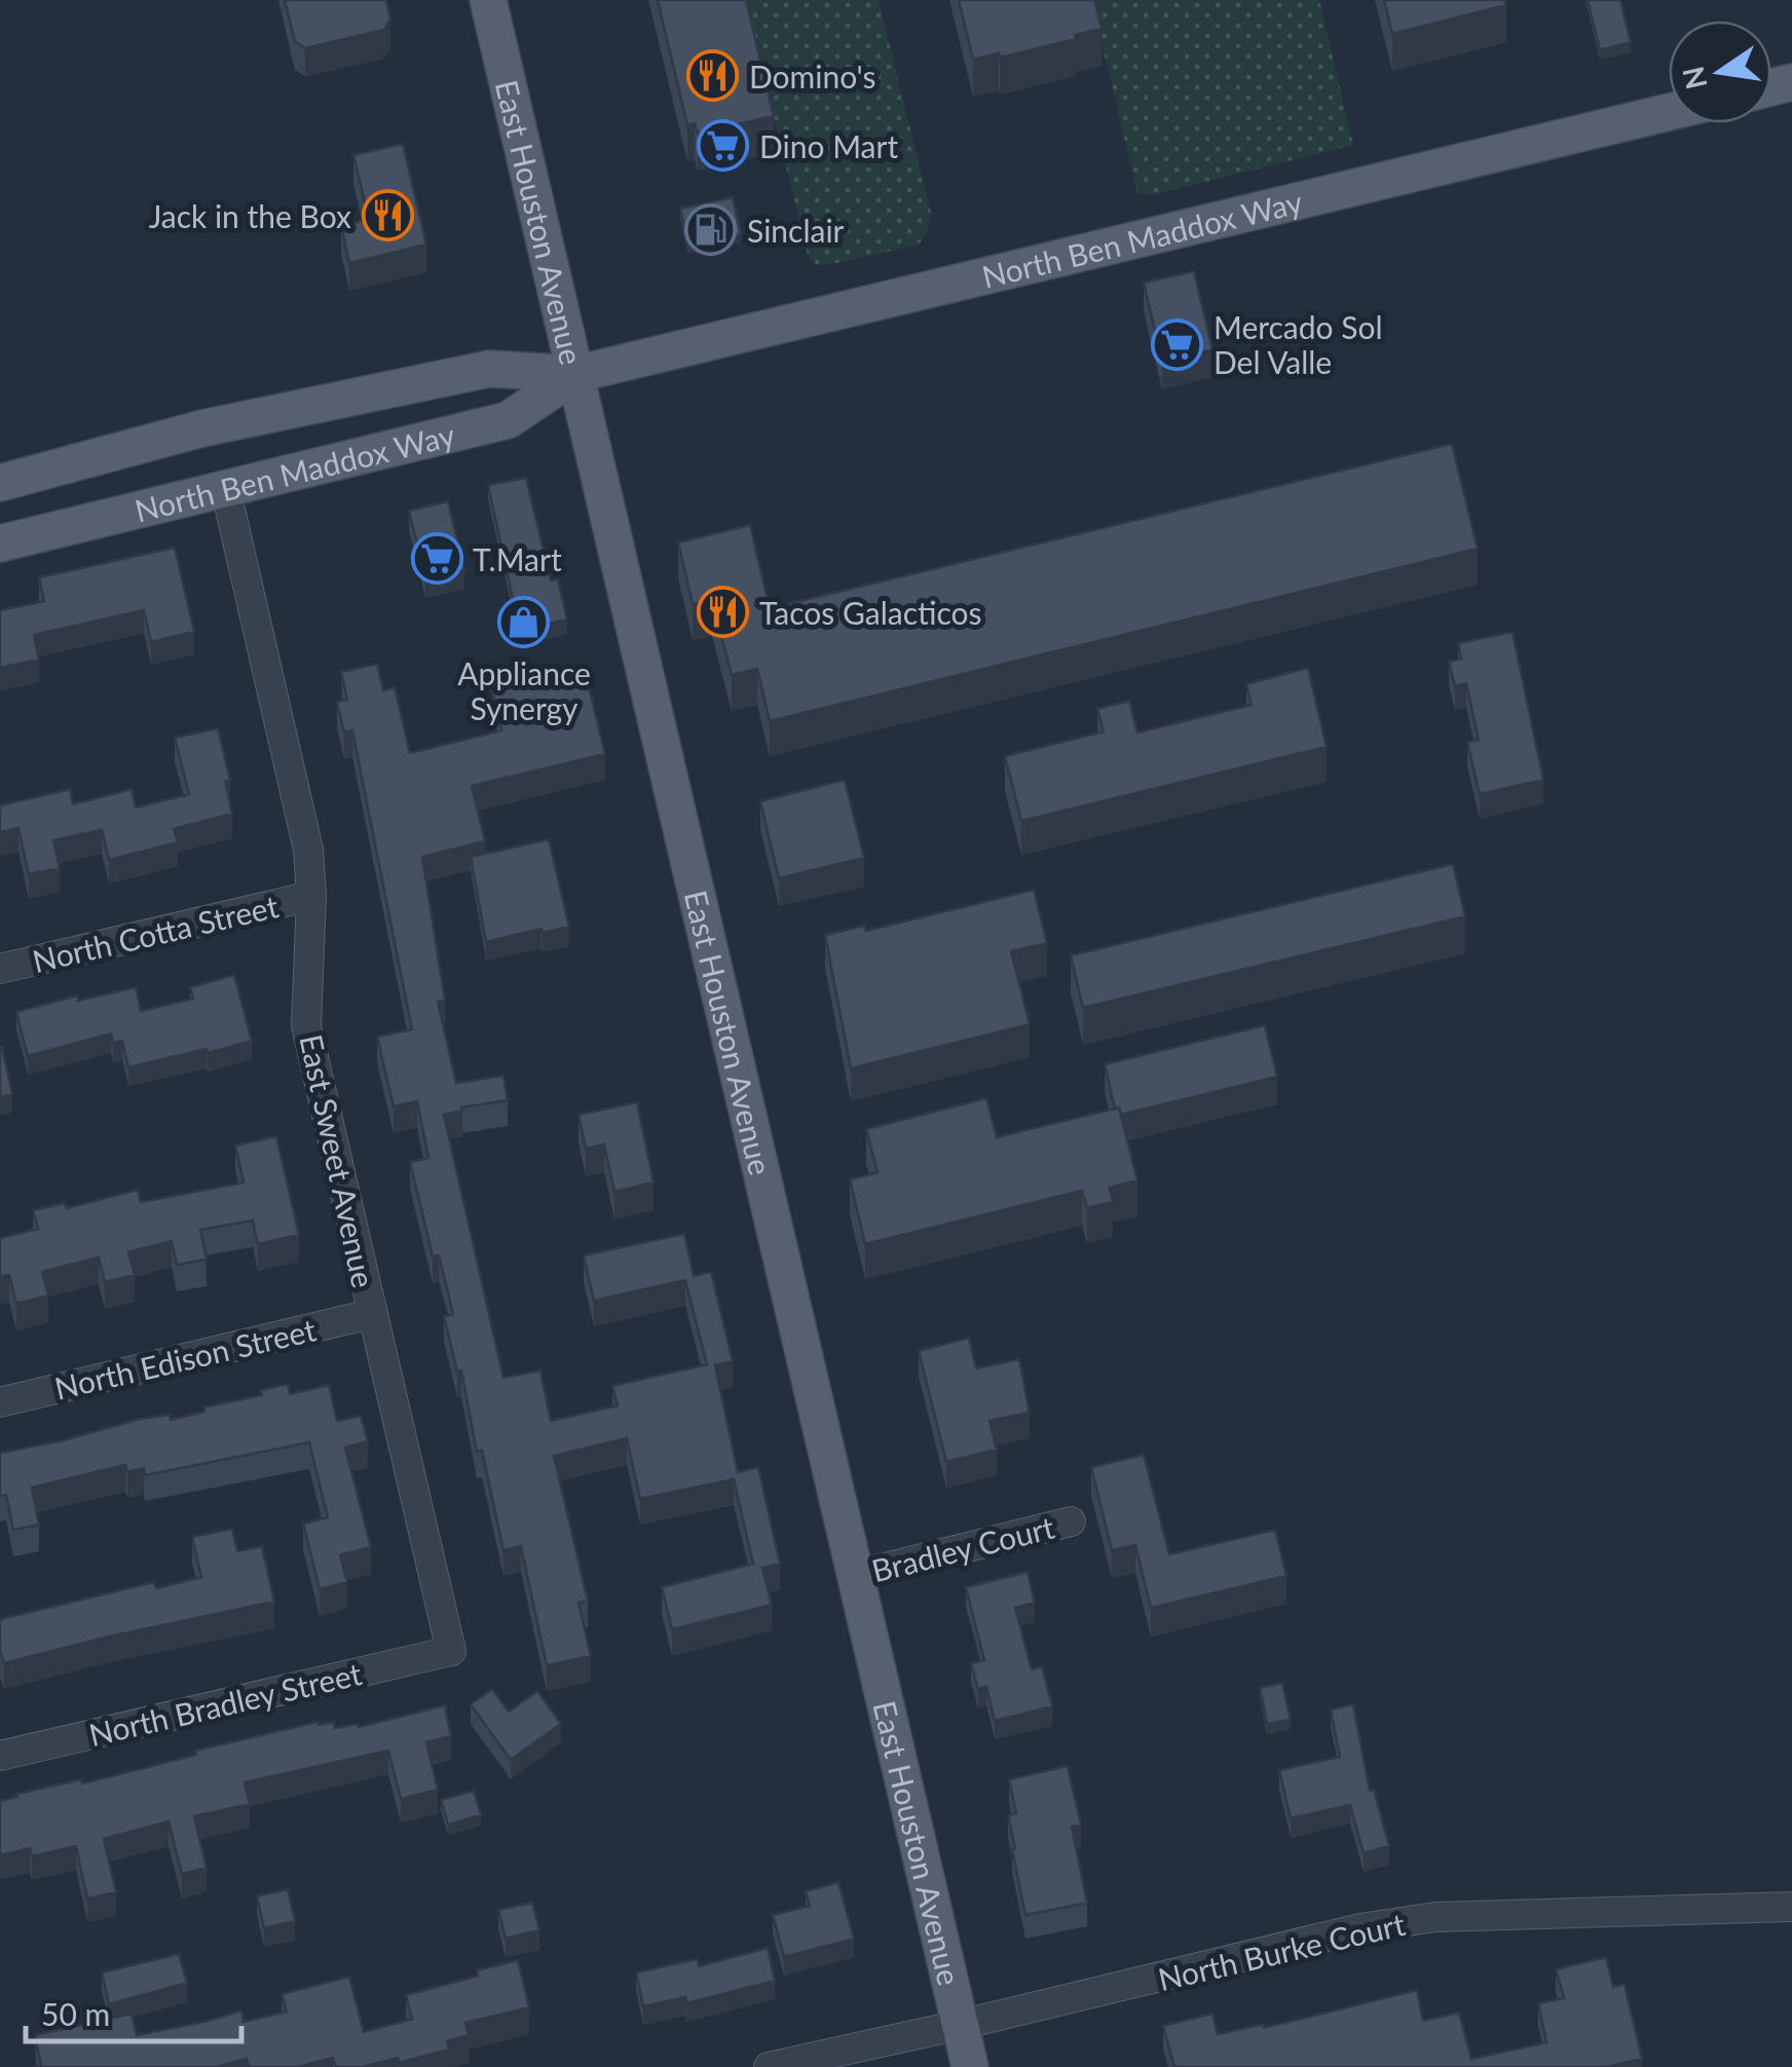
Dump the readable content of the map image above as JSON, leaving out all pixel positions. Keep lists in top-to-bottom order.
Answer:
{
  "streets": {
    "main road": ["East Houston Avenue", "North Ben Maddox Way"],
    "street": [
      "North Cotta Street",
      "East Sweet Avenue",
      "North Edison Street",
      "Bradley Court",
      "North Bradley Street",
      "North Burke Court"
    ]
  },
  "crossings": [
    ["East Houston Avenue", "North Ben Maddox Way"],
    ["East Houston Avenue", "Bradley Court"],
    ["East Houston Avenue", "North Burke Court"],
    ["North Ben Maddox Way", "East Sweet Avenue"],
    ["North Cotta Street", "East Sweet Avenue"],
    ["East Sweet Avenue", "North Edison Street"],
    ["East Sweet Avenue", "North Bradley Street"]
  ],
  "places": {
    "restaurant": ["Domino's", "Jack in the Box", "Tacos Galacticos"],
    "supermarket": ["Dino Mart", "Mercado Sol Del Valle", "T.Mart"],
    "fuel station": ["Sinclair"],
    "shop": ["Appliance Synergy"]
  },
  "scale_bar": "50 m",
  "north": "left"
}
